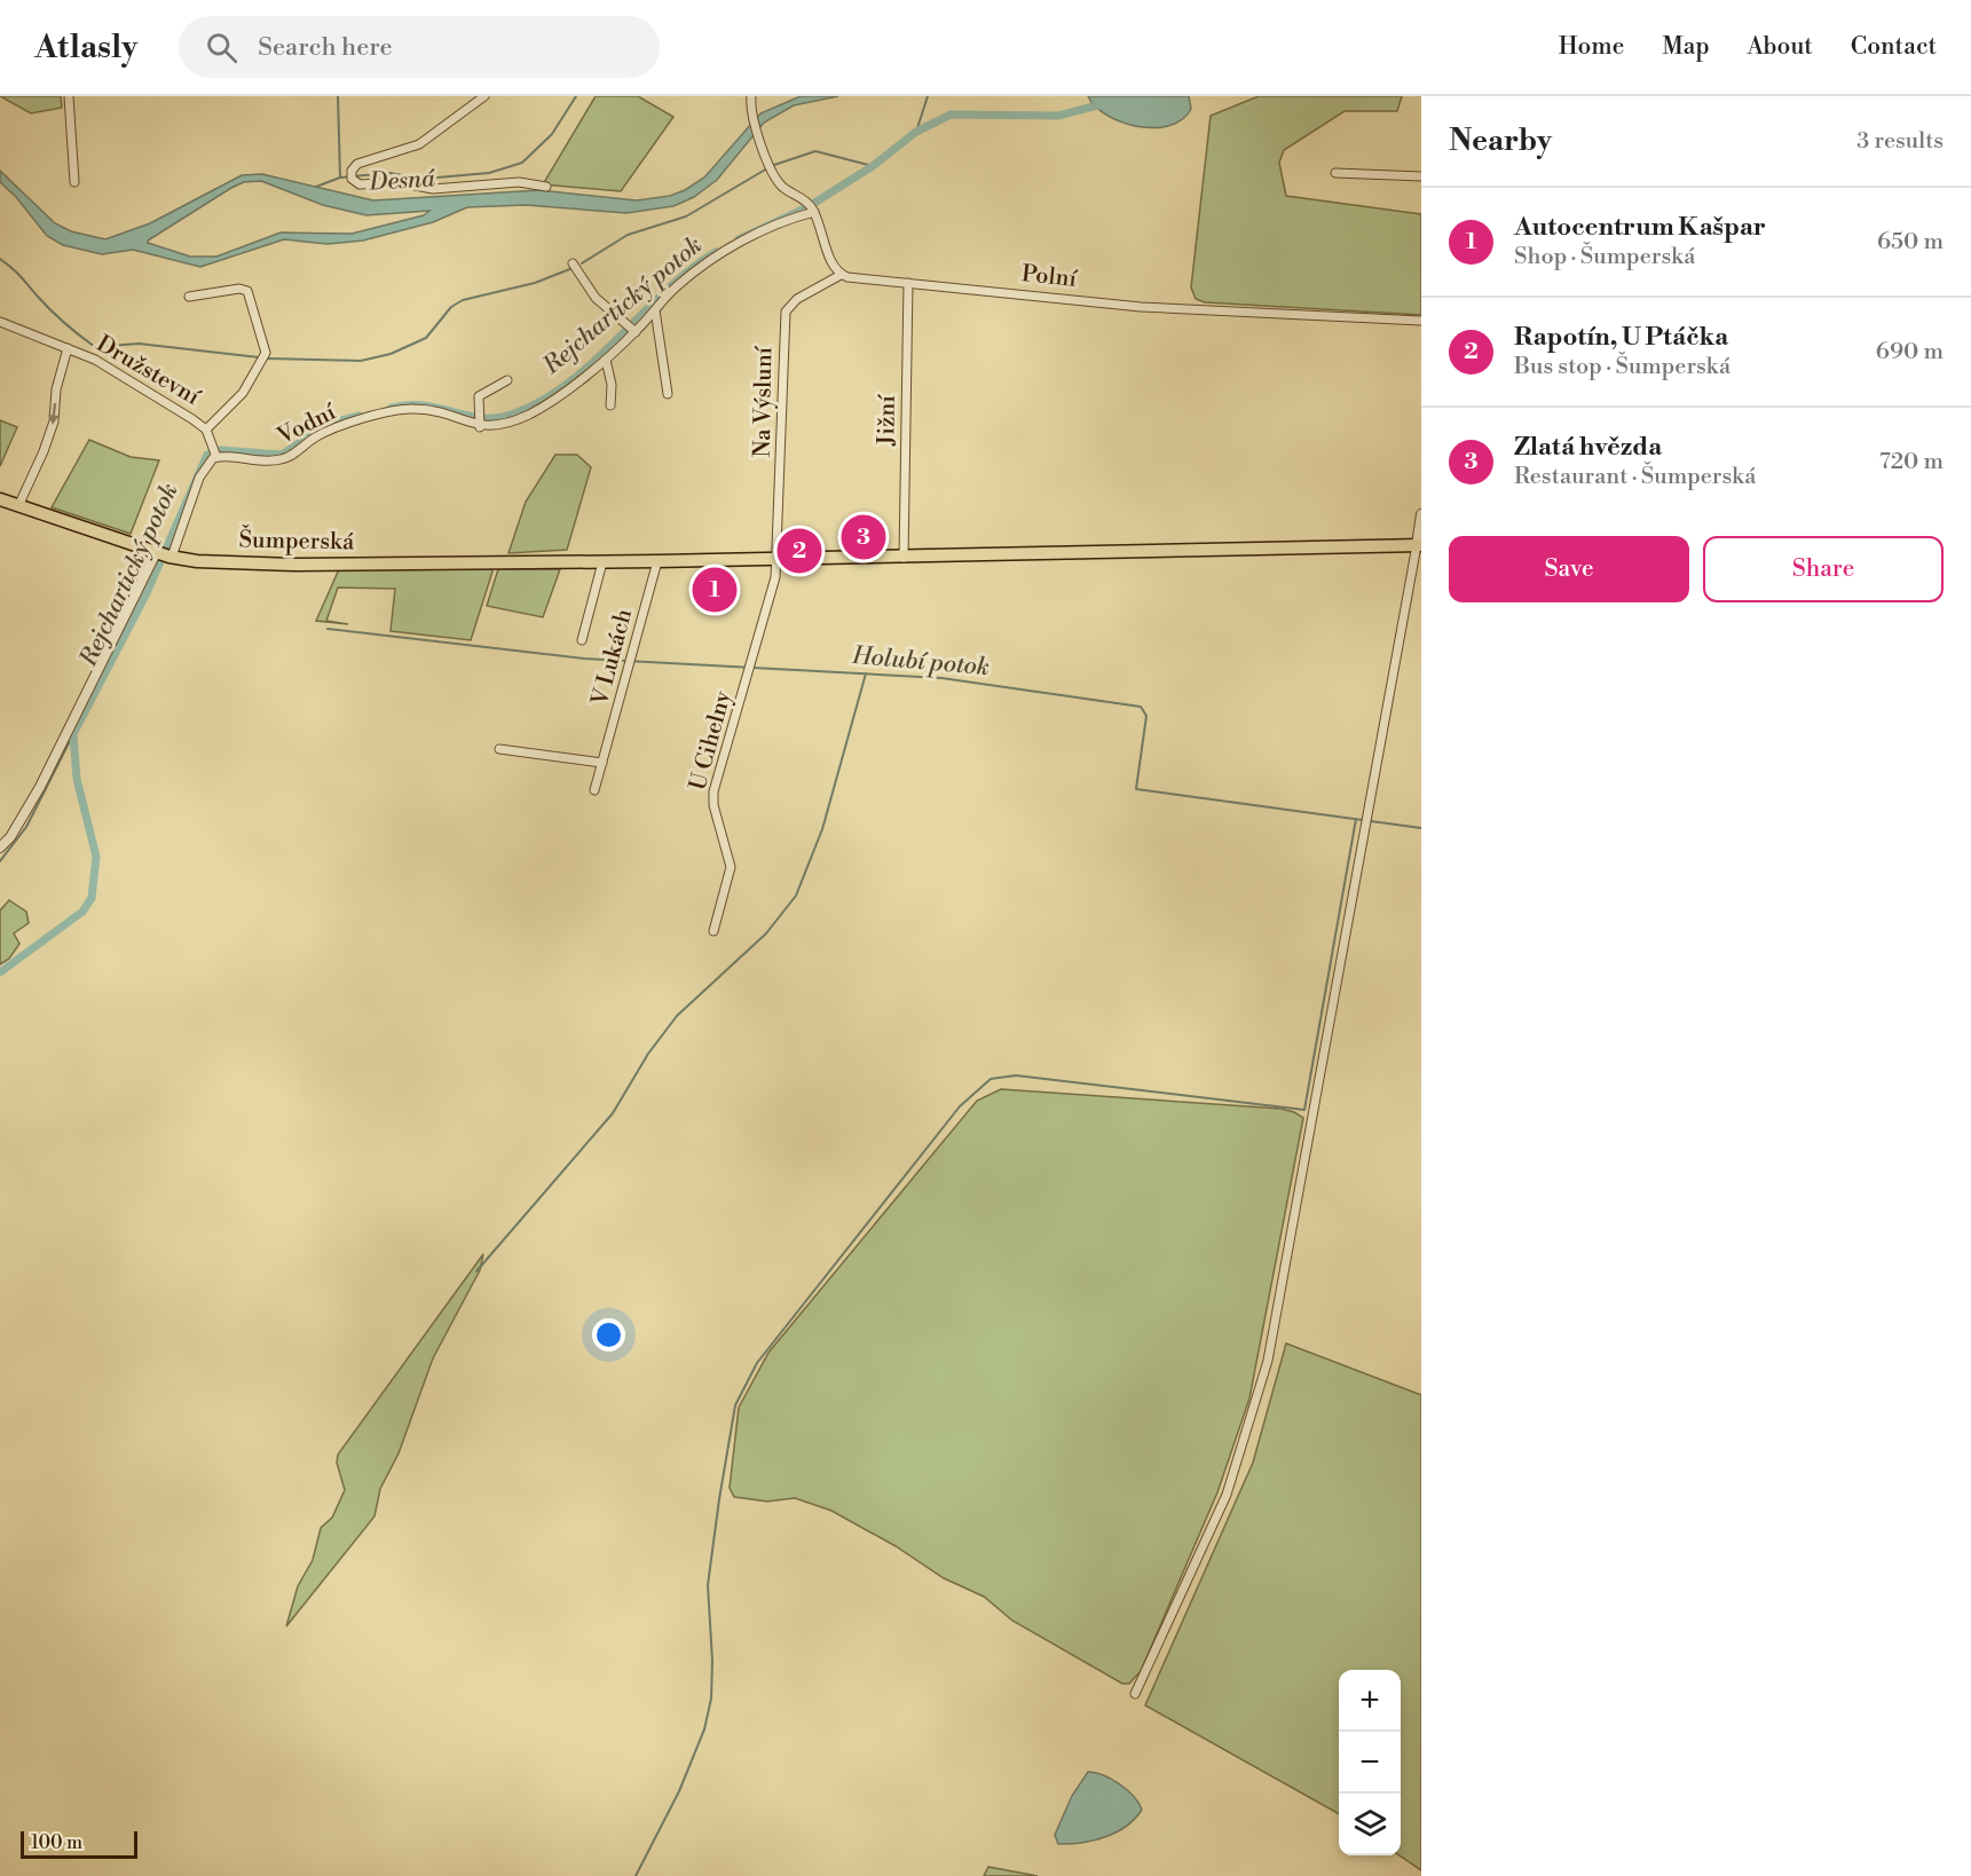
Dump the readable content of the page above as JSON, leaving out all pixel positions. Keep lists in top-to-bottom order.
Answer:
{
  "streets": {
    "main road": ["Šumperská"],
    "street": [
      "Polní",
      "Družstevní",
      "Na Výsluní",
      "Jižní",
      "Vodní",
      "V Lukách",
      "U Cihelny"
    ]
  },
  "crossings": [
    ["Polní", "Na Výsluní"],
    ["Polní", "Jižní"],
    ["Družstevní", "Vodní"],
    ["Družstevní", "Šumperská"],
    ["Na Výsluní", "Šumperská"],
    ["Na Výsluní", "U Cihelny"],
    ["Jižní", "Šumperská"],
    ["Šumperská", "V Lukách"],
    ["Šumperská", "U Cihelny"]
  ],
  "water": ["Desná", "Rejchartický potok", "Holubí potok"],
  "scale_bar": "100 m",
  "page": {
    "header": "Atlasly",
    "search": "Search here",
    "nav": [
      "Home",
      "Map",
      "About",
      "Contact"
    ],
    "heading": ["Nearby", "3 results"],
    "list": [
      {
        "mark": "1",
        "name": "Autocentrum Kašpar",
        "note": "Shop · Šumperská",
        "value": "650 m"
      },
      {
        "mark": "2",
        "name": "Rapotín, U Ptáčka",
        "note": "Bus stop · Šumperská",
        "value": "690 m"
      },
      {
        "mark": "3",
        "name": "Zlatá hvězda",
        "note": "Restaurant · Šumperská",
        "value": "720 m"
      }
    ],
    "pins": ["3", "2", "1"],
    "buttons": ["Save", "Share"],
    "map_buttons": ["+", "−"],
    "scale": "100 m"
  }
}
